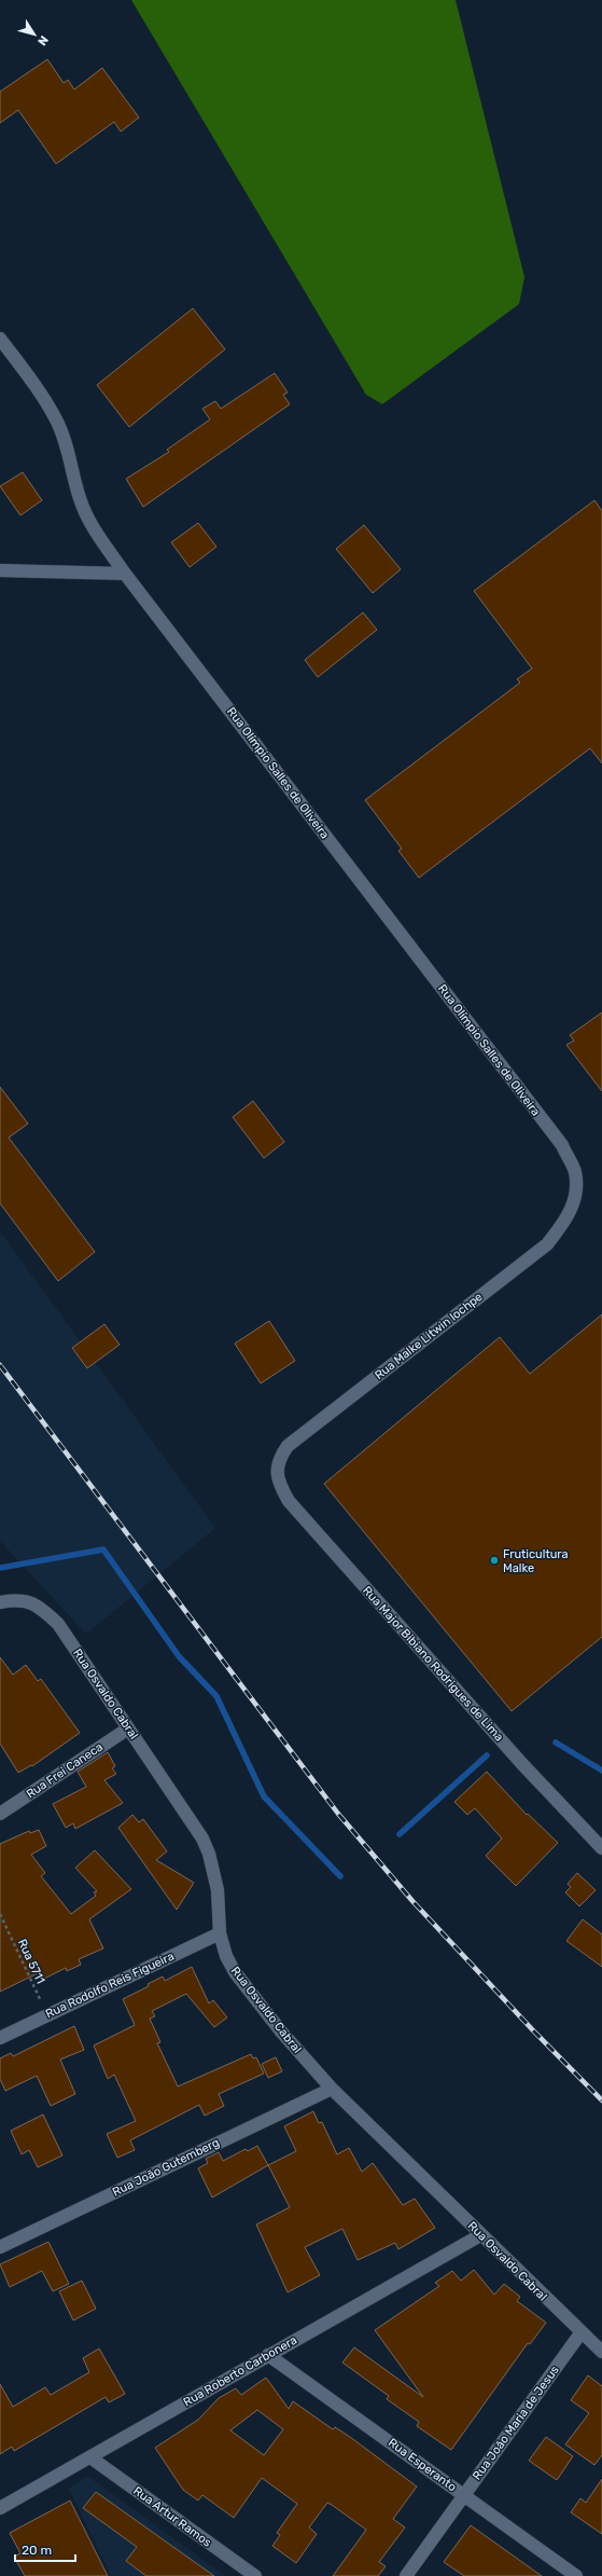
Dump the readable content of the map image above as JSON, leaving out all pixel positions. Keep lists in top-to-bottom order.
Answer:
{
  "streets": {
    "street": [
      "Rua Olímpio Salles de Oliveira",
      "Rua Malke Litwin Iochpe",
      "Rua Major Bibiano Rodrigues de Lima",
      "Rua Osvaldo Cabral",
      "Rua Frei Caneca",
      "Rua Rodolfo Reis Figueira",
      "Rua João Gutemberg",
      "Rua Roberto Carbonera",
      "Rua João Maria de Jesus",
      "Rua Esperanto",
      "Rua Artur Ramos"
    ],
    "path": ["Rua 5711"]
  },
  "crossings": [
    ["Rua Olímpio Salles de Oliveira", "Rua Malke Litwin Iochpe"],
    ["Rua Malke Litwin Iochpe", "Rua Major Bibiano Rodrigues de Lima"],
    ["Rua Osvaldo Cabral", "Rua Frei Caneca"],
    ["Rua Osvaldo Cabral", "Rua Rodolfo Reis Figueira"],
    ["Rua Osvaldo Cabral", "Rua João Gutemberg"],
    ["Rua Osvaldo Cabral", "Rua Roberto Carbonera"],
    ["Rua Osvaldo Cabral", "Rua João Maria de Jesus"],
    ["Rua 5711", "Rua Rodolfo Reis Figueira"],
    ["Rua Roberto Carbonera", "Rua Esperanto"],
    ["Rua Roberto Carbonera", "Rua Artur Ramos"],
    ["Rua João Maria de Jesus", "Rua Esperanto"]
  ],
  "places": ["Fruticultura Malke"],
  "scale_bar": "20 m",
  "north": "bottom right"
}
